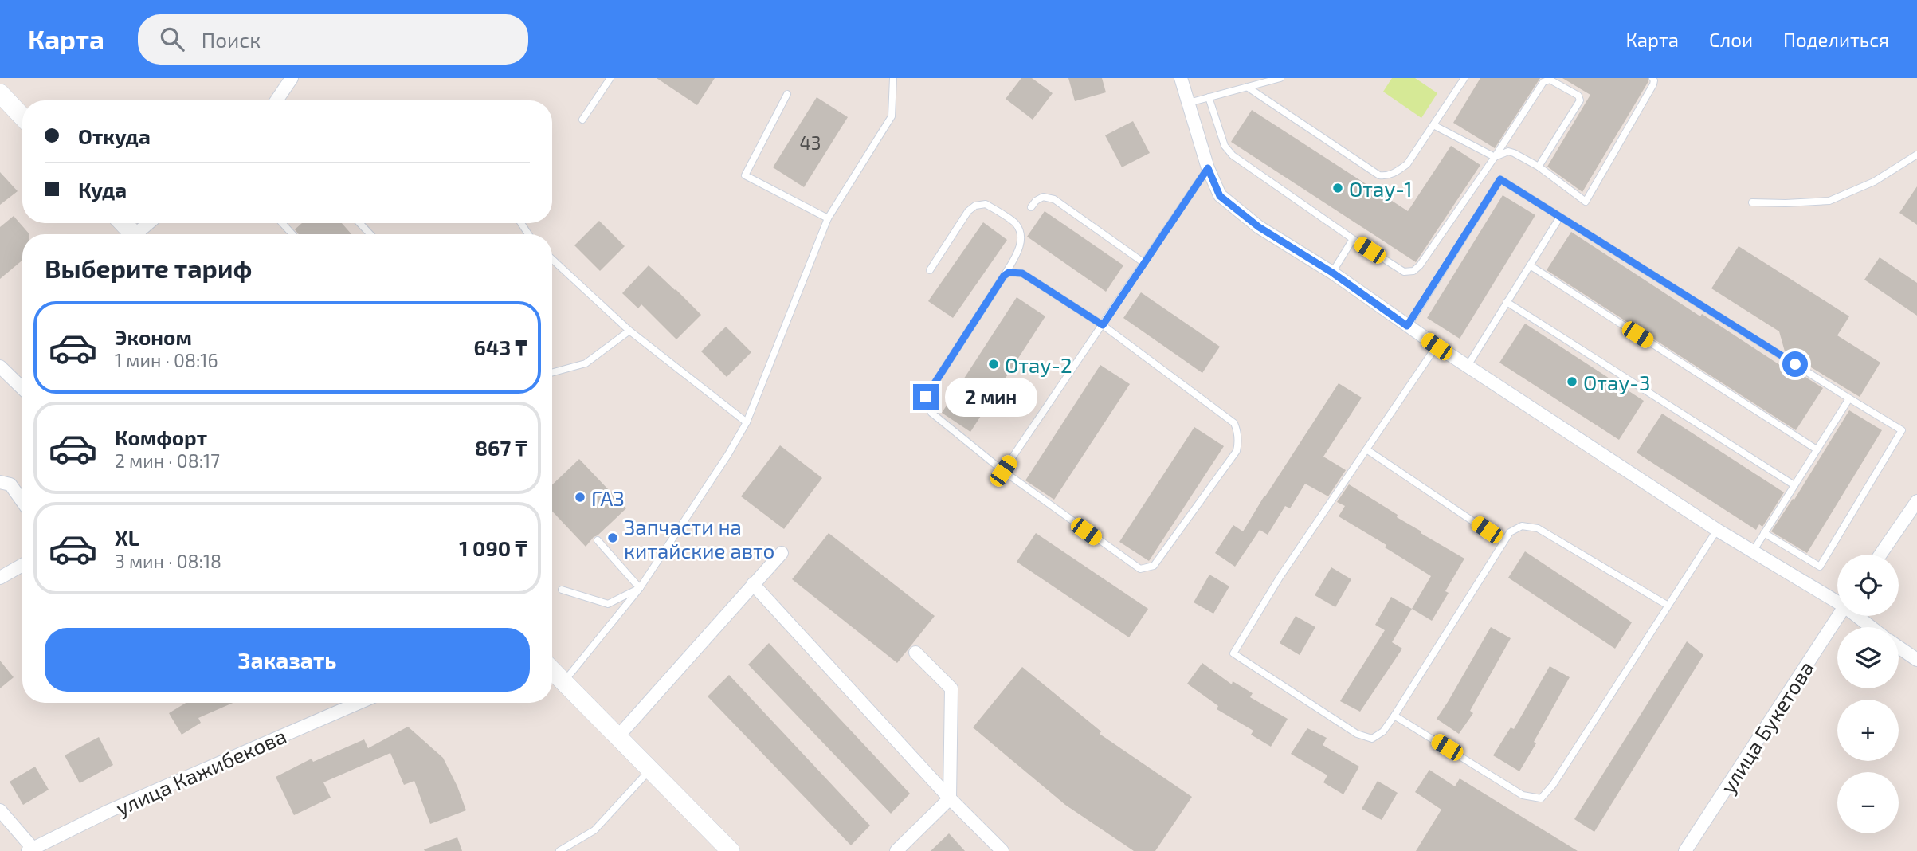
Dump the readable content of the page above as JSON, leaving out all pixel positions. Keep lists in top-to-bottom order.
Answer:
{
  "streets": {
    "street": ["улица Букетова", "улица Кажибекова"]
  },
  "places": [
    "Отау-1",
    "Отау-2",
    "Отау-3",
    "ГАЗ",
    "Запчасти на китайские авто"
  ],
  "house_numbers": ["43"],
  "page": {
    "header": "Карта",
    "search": "Поиск",
    "nav": ["Карта", "Слои", "Поделиться"],
    "banner": ["Откуда", "Куда"],
    "heading": "Выберите тариф",
    "list": [
      {
        "name": "Эконом",
        "note": "1 мин · 08:16",
        "value": "643 ₸"
      },
      {
        "name": "Комфорт",
        "note": "2 мин · 08:17",
        "value": "867 ₸"
      },
      {
        "name": "XL",
        "note": "3 мин · 08:18",
        "value": "1 090 ₸"
      }
    ],
    "bubble": "2 мин",
    "map_buttons": ["+", "−"],
    "buttons": "Заказать"
  }
}
